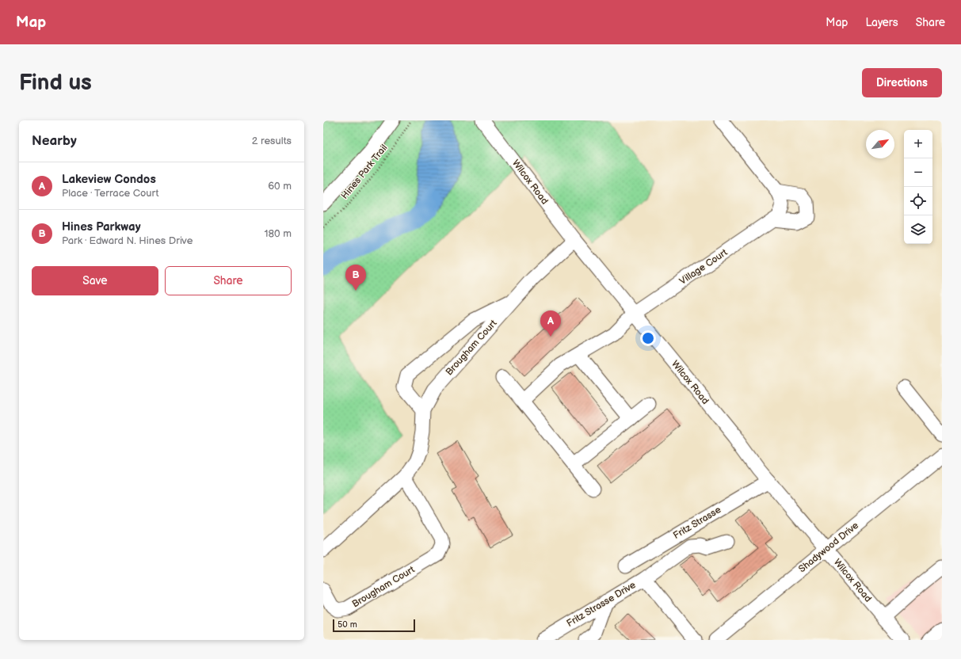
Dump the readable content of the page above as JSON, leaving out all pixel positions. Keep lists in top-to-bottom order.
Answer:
{
  "streets": {
    "street": [
      "Wilcox Road",
      "Village Court",
      "Brougham Court",
      "Fritz Strasse",
      "Shadywood Drive",
      "Fritz Strasse Drive"
    ],
    "path": ["Hines Park Trail"]
  },
  "crossings": [
    ["Wilcox Road", "Village Court"],
    ["Wilcox Road", "Brougham Court"],
    ["Wilcox Road", "Fritz Strasse"],
    ["Wilcox Road", "Shadywood Drive"]
  ],
  "scale_bar": "50 m",
  "north": "top right",
  "page": {
    "header": "Map",
    "nav": ["Map", "Layers", "Share"],
    "buttons": [
      "Directions",
      ["Save", "Share"]
    ],
    "title": "Find us",
    "heading": ["Nearby", "2 results"],
    "map_buttons": ["+", "−"],
    "list": [
      {
        "mark": "A",
        "name": "Lakeview Condos",
        "note": "Place · Terrace Court",
        "value": "60 m"
      },
      {
        "mark": "B",
        "name": "Hines Parkway",
        "note": "Park · Edward N. Hines Drive",
        "value": "180 m"
      }
    ],
    "pins": ["B", "A"],
    "scale": "50 m"
  }
}
